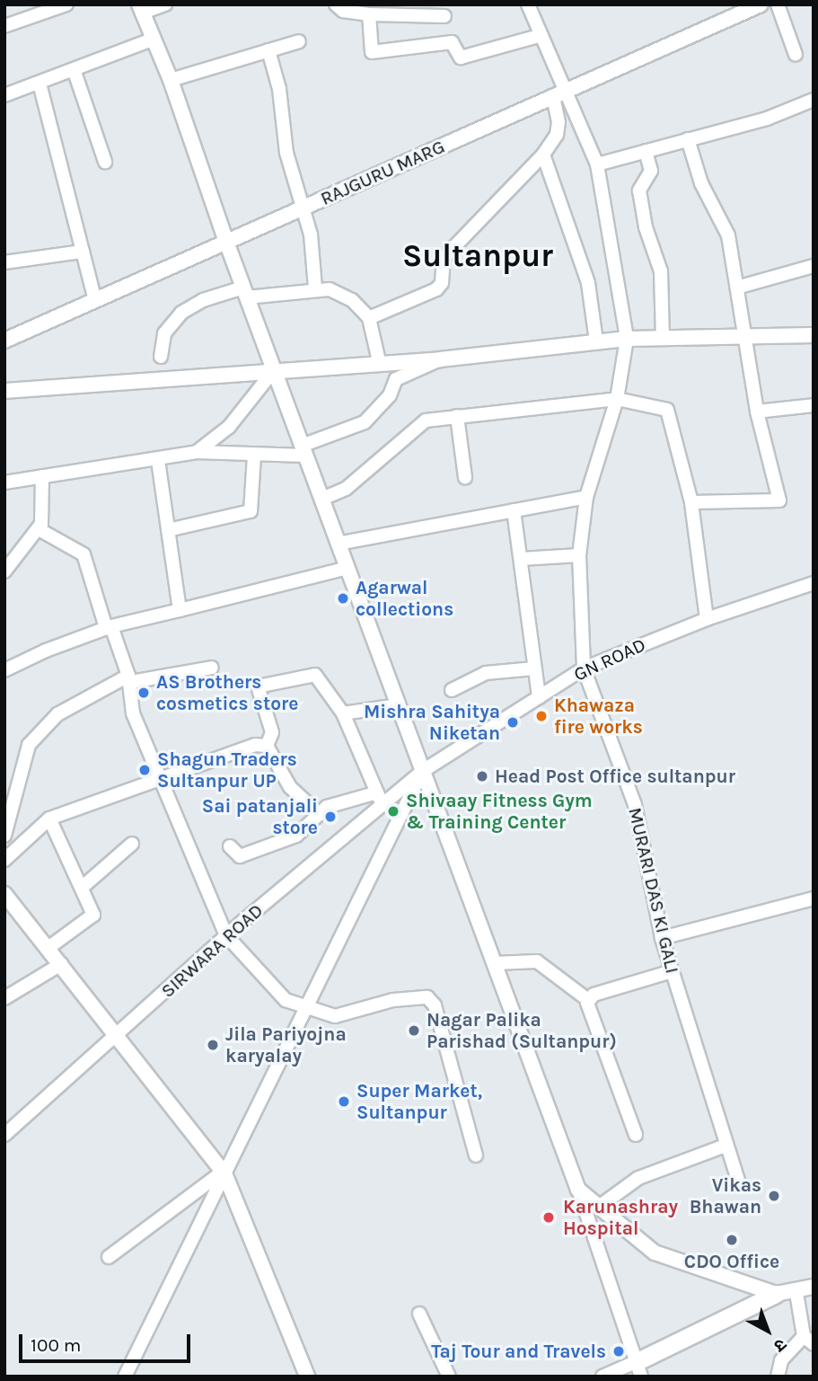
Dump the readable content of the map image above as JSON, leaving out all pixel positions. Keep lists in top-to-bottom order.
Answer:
{
  "streets": {
    "street": [
      "RAJGURU MARG",
      "GN ROAD",
      "MURARI DAS KI GALI",
      "SIRWARA ROAD"
    ]
  },
  "crossings": [
    ["RAJGURU MARG", "MURARI DAS KI GALI"],
    ["GN ROAD", "MURARI DAS KI GALI"],
    ["GN ROAD", "SIRWARA ROAD"]
  ],
  "districts": ["Sultanpur"],
  "places": [
    "Agarwal collections",
    "AS Brothers cosmetics store",
    "Khawaza fire works",
    "Mishra Sahitya Niketan",
    "Shagun Traders Sultanpur UP",
    "Head Post Office sultanpur",
    "Shivaay Fitness Gym & Training Center",
    "Sai patanjali store",
    "Nagar Palika Parishad (Sultanpur)",
    "Jila Pariyojna karyalay",
    "Super Market, Sultanpur",
    "Vikas Bhawan",
    "Karunashray Hospital",
    "CDO Office",
    "Taj Tour and Travels"
  ],
  "scale_bar": "100 m",
  "north": "bottom right"
}
